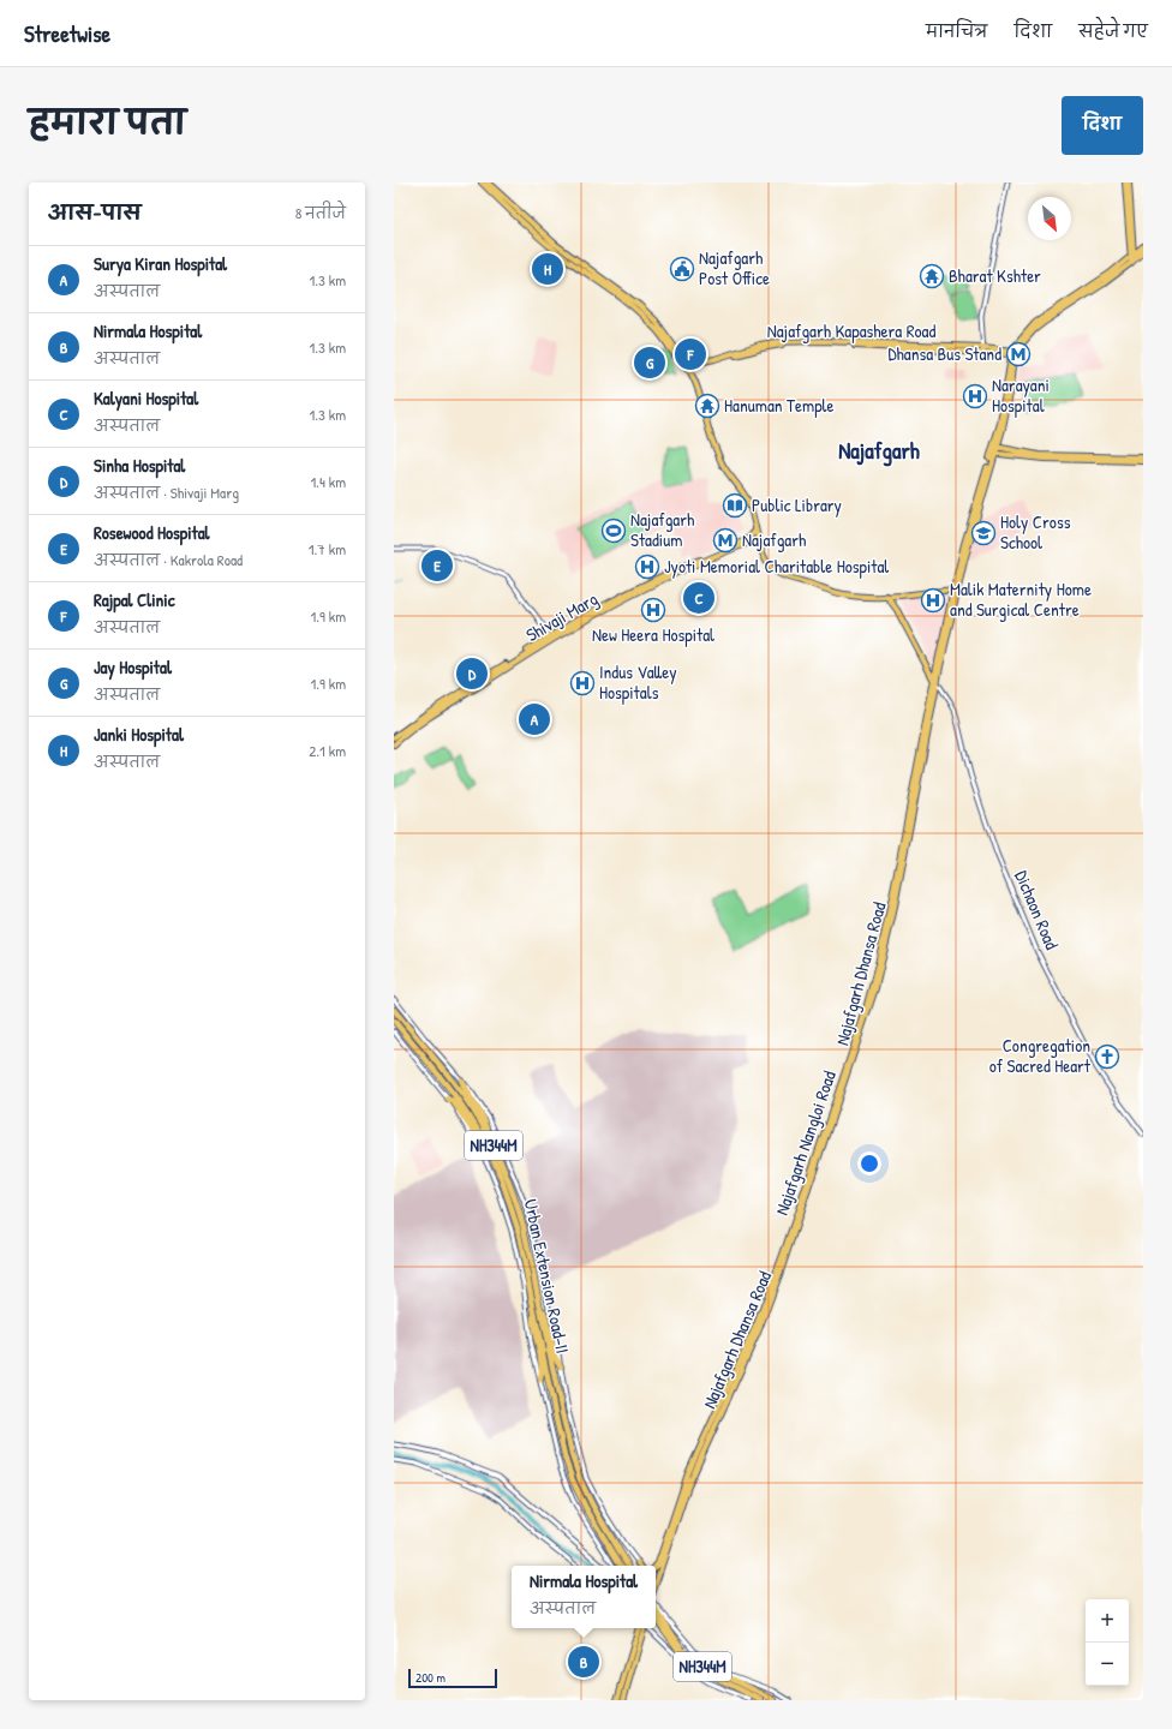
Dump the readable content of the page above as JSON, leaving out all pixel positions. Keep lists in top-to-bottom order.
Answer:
{
  "streets": {
    "highway": ["NH344M", "Urban Extension Road-II"],
    "main road": [
      "Shivaji Marg",
      "Dichaon Road",
      "Najafgarh Dhansa Road",
      "Najafgarh Nangloi Road"
    ]
  },
  "crossings": [
    ["Dichaon Road", "Najafgarh Dhansa Road"],
    ["Dichaon Road", "Najafgarh Nangloi Road"],
    ["Najafgarh Dhansa Road", "Najafgarh Nangloi Road"]
  ],
  "districts": ["Najafgarh"],
  "places": {
    "public building": ["Najafgarh Post Office"],
    "temple": ["Bharat Kshter", "Hanuman Temple"],
    "metro station": ["Dhansa Bus Stand", "Najafgarh"],
    "hospital": [
      "Narayani Hospital",
      "Jyoti Memorial Charitable Hospital",
      "Malik Maternity Home and Surgical Centre",
      "New Heera Hospital",
      "Indus Valley Hospitals"
    ],
    "library": ["Public Library"],
    "sports": ["Najafgarh Stadium"],
    "school or university": ["Holy Cross School"],
    "church": ["Congregation of Sacred Heart"]
  },
  "scale_bar": "200 m",
  "north": "bottom right",
  "page": {
    "header": "Streetwise",
    "nav": ["मानचित्र", "दिशा", "सहेजे गए"],
    "title": "हमारा पता",
    "buttons": "दिशा",
    "heading": ["आस-पास", "8 नतीजे"],
    "list": [
      {
        "mark": "A",
        "name": "Surya Kiran Hospital",
        "note": "अस्पताल",
        "value": "1.3 km"
      },
      {
        "mark": "B",
        "name": "Nirmala Hospital",
        "note": "अस्पताल",
        "value": "1.3 km"
      },
      {
        "mark": "C",
        "name": "Kalyani Hospital",
        "note": "अस्पताल",
        "value": "1.3 km"
      },
      {
        "mark": "D",
        "name": "Sinha Hospital",
        "note": "अस्पताल · Shivaji Marg",
        "value": "1.4 km"
      },
      {
        "mark": "E",
        "name": "Rosewood Hospital",
        "note": "अस्पताल · Kakrola Road",
        "value": "1.7 km"
      },
      {
        "mark": "F",
        "name": "Rajpal Clinic",
        "note": "अस्पताल",
        "value": "1.9 km"
      },
      {
        "mark": "G",
        "name": "Jay Hospital",
        "note": "अस्पताल",
        "value": "1.9 km"
      },
      {
        "mark": "H",
        "name": "Janki Hospital",
        "note": "अस्पताल",
        "value": "2.1 km"
      }
    ],
    "pins": [
      "H",
      "F",
      "G",
      "E",
      "C",
      "D",
      "A",
      "B"
    ],
    "popup": ["Nirmala Hospital", "अस्पताल"],
    "map_buttons": ["+", "−"],
    "scale": "200 m"
  }
}
